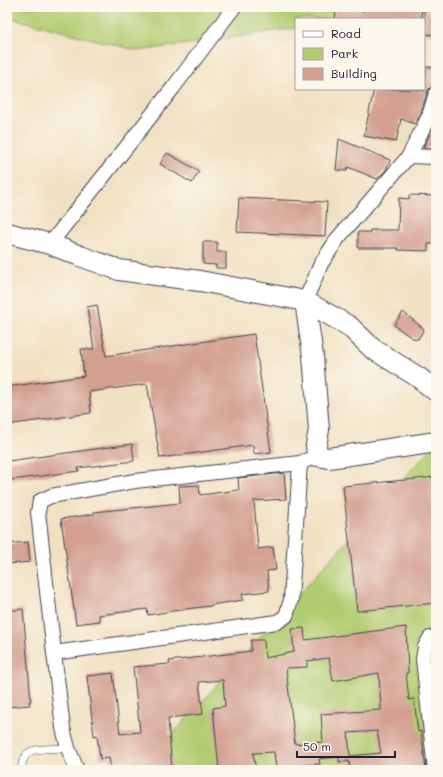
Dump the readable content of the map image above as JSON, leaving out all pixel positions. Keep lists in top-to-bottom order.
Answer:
{
  "legend": ["Road", "Park", "Building"],
  "scale_bar": "50 m"
}
